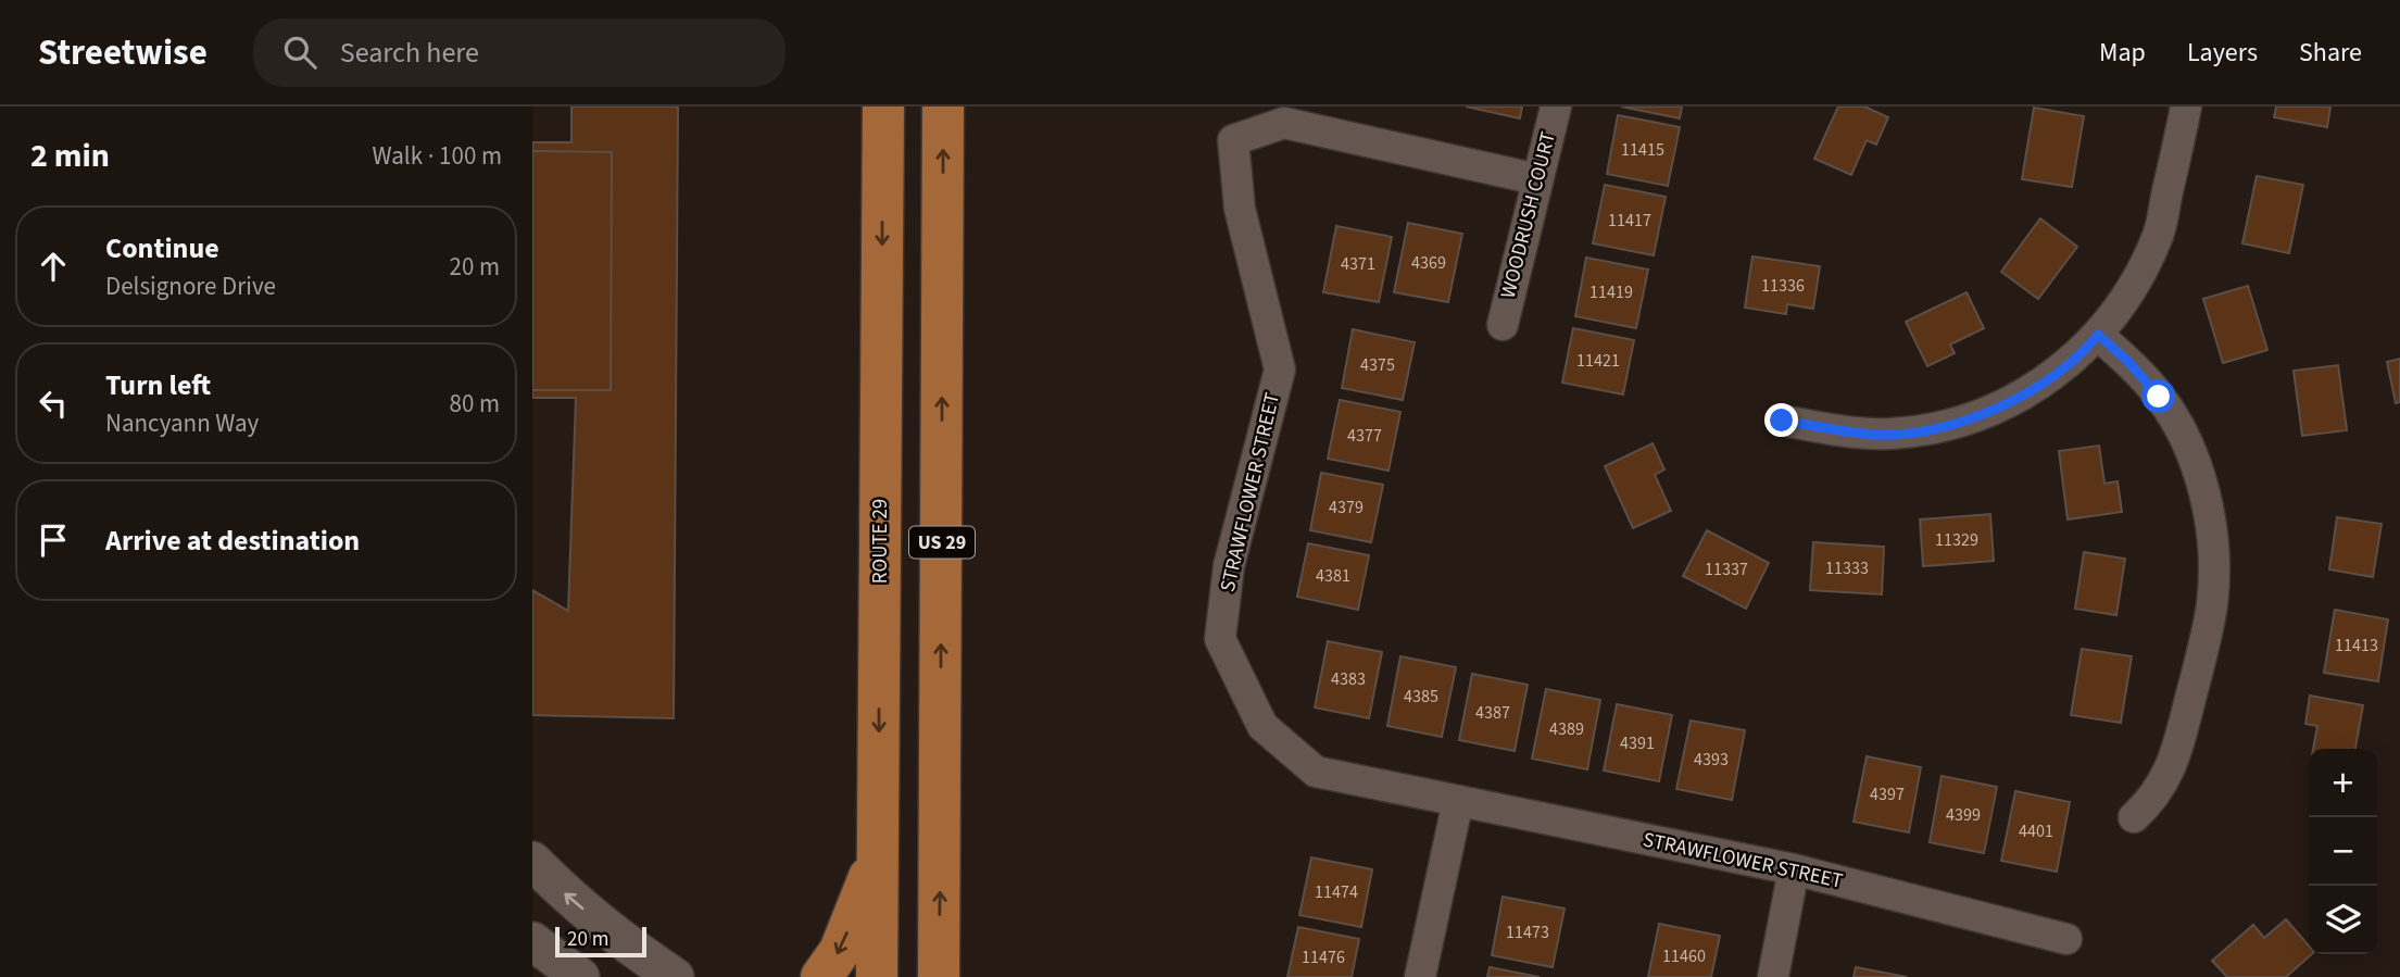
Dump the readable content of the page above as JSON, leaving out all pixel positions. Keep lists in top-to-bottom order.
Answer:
{
  "streets": {
    "main road": ["ROUTE 29", "US 29"],
    "street": ["WOODRUSH COURT", "STRAWFLOWER STREET"]
  },
  "crossings": [
    ["WOODRUSH COURT", "STRAWFLOWER STREET"]
  ],
  "house_numbers": [
    "11415",
    "11417",
    "4369",
    "4371",
    "11336",
    "11419",
    "11421",
    "4375",
    "4377",
    "4379",
    "11329",
    "11333",
    "11337",
    "4381",
    "11413",
    "4383",
    "4385",
    "4387",
    "4389",
    "4391",
    "4393",
    "4397",
    "4399",
    "4401",
    "11474",
    "11473",
    "11460",
    "11476"
  ],
  "scale_bar": "20 m",
  "page": {
    "header": "Streetwise",
    "search": "Search here",
    "nav": ["Map", "Layers", "Share"],
    "heading": ["2 min", "Walk · 100 m"],
    "list": [
      ["Continue", "Delsignore Drive", "20 m"],
      ["Turn left", "Nancyann Way", "80 m"],
      "Arrive at destination"
    ],
    "map_buttons": ["+", "−"],
    "scale": "20 m"
  }
}
